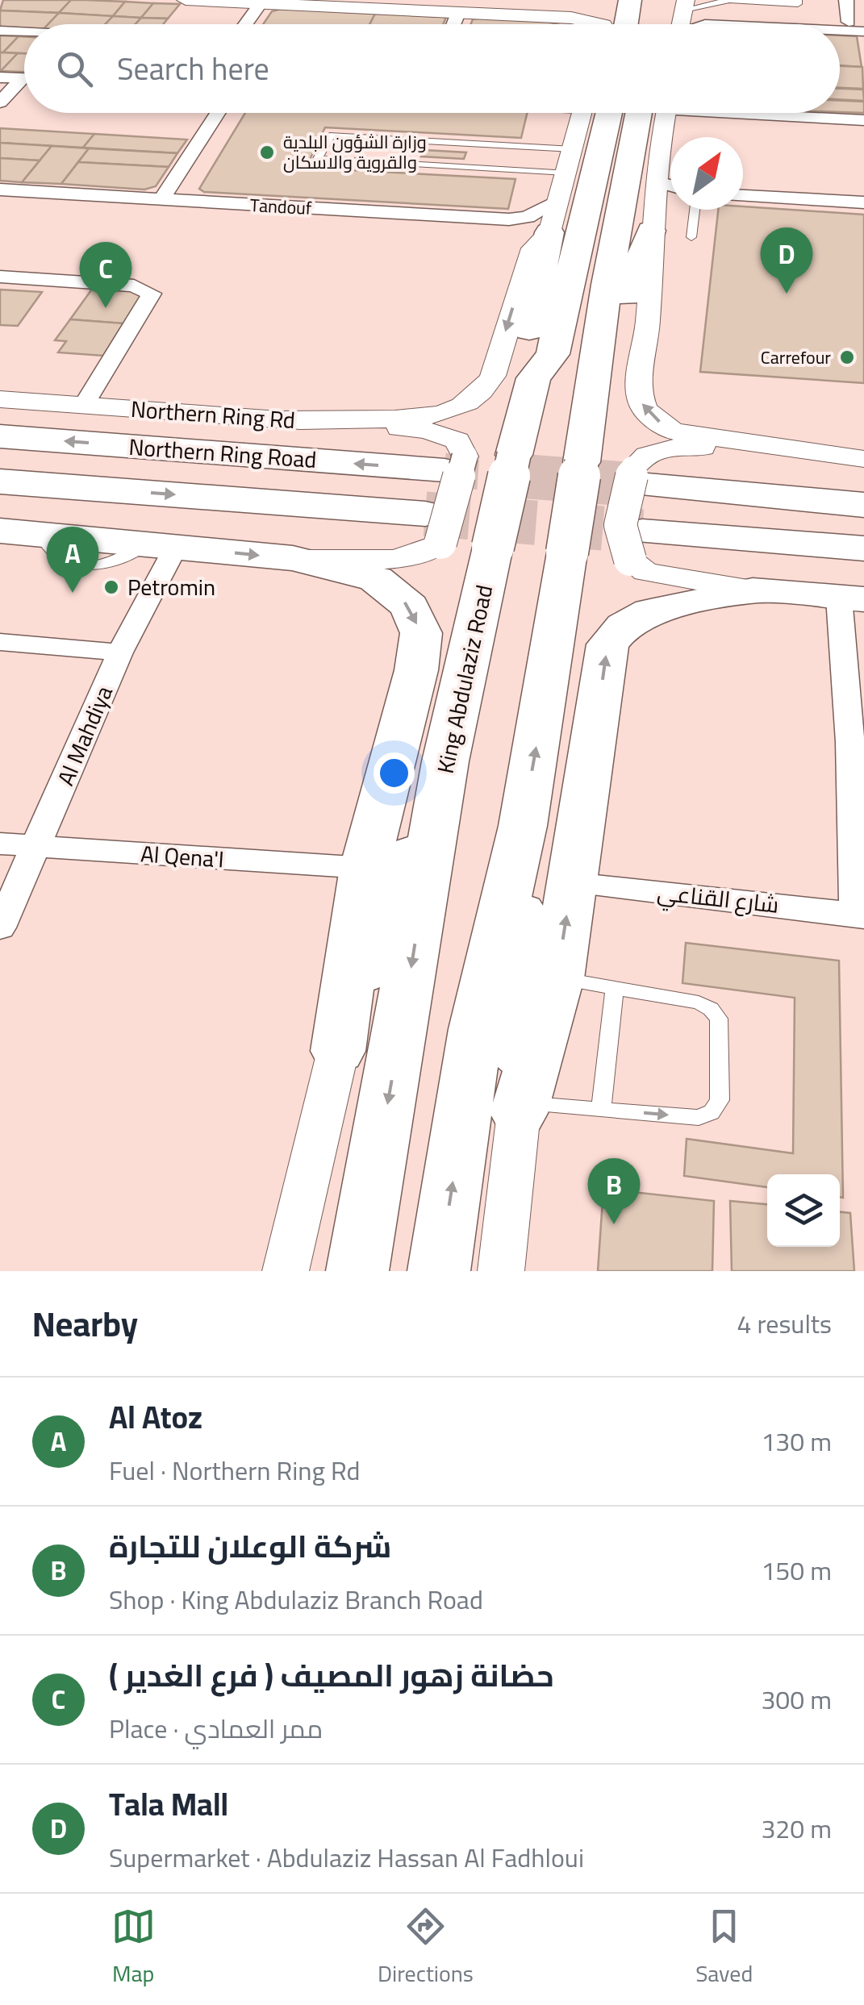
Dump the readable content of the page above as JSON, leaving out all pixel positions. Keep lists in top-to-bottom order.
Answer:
{
  "streets": {
    "highway": ["Northern Ring Road"],
    "main road": ["King Abdulaziz Road"],
    "street": [
      "Tandouf",
      "Northern Ring Rd",
      "Al Mahdiya",
      "Al Qena'I",
      "شارع القناعي"
    ]
  },
  "crossings": [
    ["Northern Ring Rd", "Northern Ring Road"],
    ["Al Mahdiya", "Al Qena'I"]
  ],
  "places": ["وزارة الشؤون البلدية والقروية والاسكان", "Carrefour", "Petromin"],
  "north": "top right",
  "page": {
    "search": "Search here",
    "pins": [
      "D",
      "C",
      "A",
      "B"
    ],
    "heading": ["Nearby", "4 results"],
    "list": [
      {
        "mark": "A",
        "name": "Al Atoz",
        "note": "Fuel · Northern Ring Rd",
        "value": "130 m"
      },
      {
        "mark": "B",
        "name": "شركة الوعلان للتجارة",
        "note": "Shop · King Abdulaziz Branch Road",
        "value": "150 m"
      },
      {
        "mark": "C",
        "name": "حضانة زهور المصيف ( فرع الغدير )",
        "note": "Place · ممر العمادي",
        "value": "300 m"
      },
      {
        "mark": "D",
        "name": "Tala Mall",
        "note": "Supermarket · Abdulaziz Hassan Al Fadhloui",
        "value": "320 m"
      }
    ],
    "nav": ["Map", "Directions", "Saved"]
  }
}
